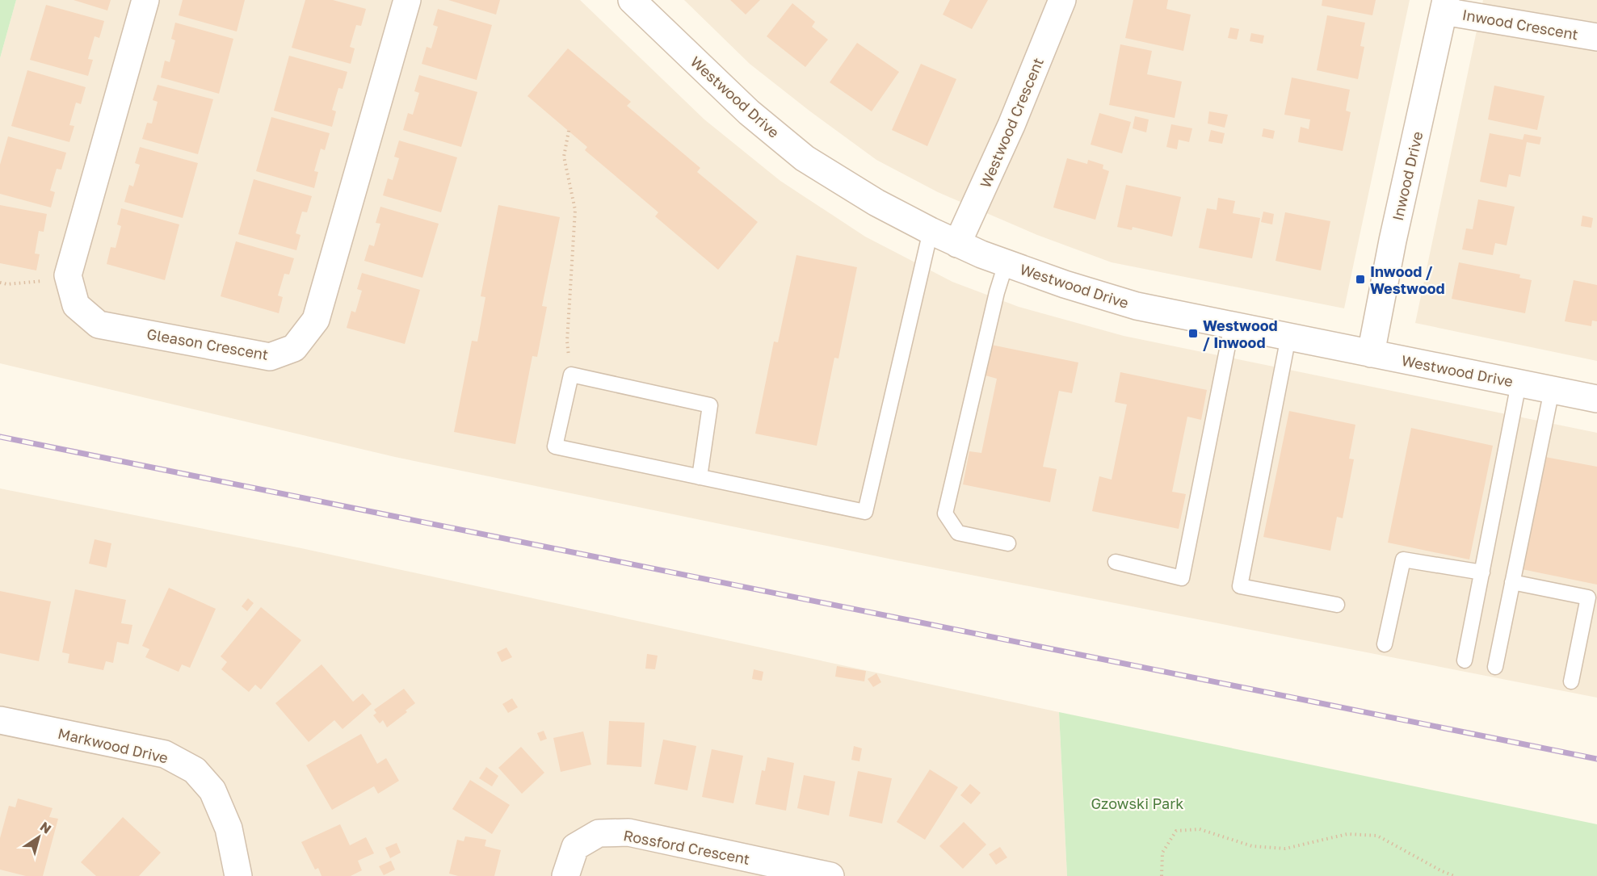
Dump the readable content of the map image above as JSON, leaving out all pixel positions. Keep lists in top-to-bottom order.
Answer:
{
  "streets": {
    "street": [
      "Inwood Crescent",
      "Westwood Drive",
      "Westwood Crescent",
      "Inwood Drive",
      "Gleason Crescent",
      "Markwood Drive",
      "Rossford Crescent"
    ]
  },
  "crossings": [
    ["Inwood Crescent", "Inwood Drive"],
    ["Westwood Drive", "Westwood Crescent"],
    ["Westwood Drive", "Inwood Drive"]
  ],
  "parks": ["Gzowski Park"],
  "places": {
    "transit": ["Inwood / Westwood", "Westwood / Inwood"]
  },
  "north": "top right"
}
